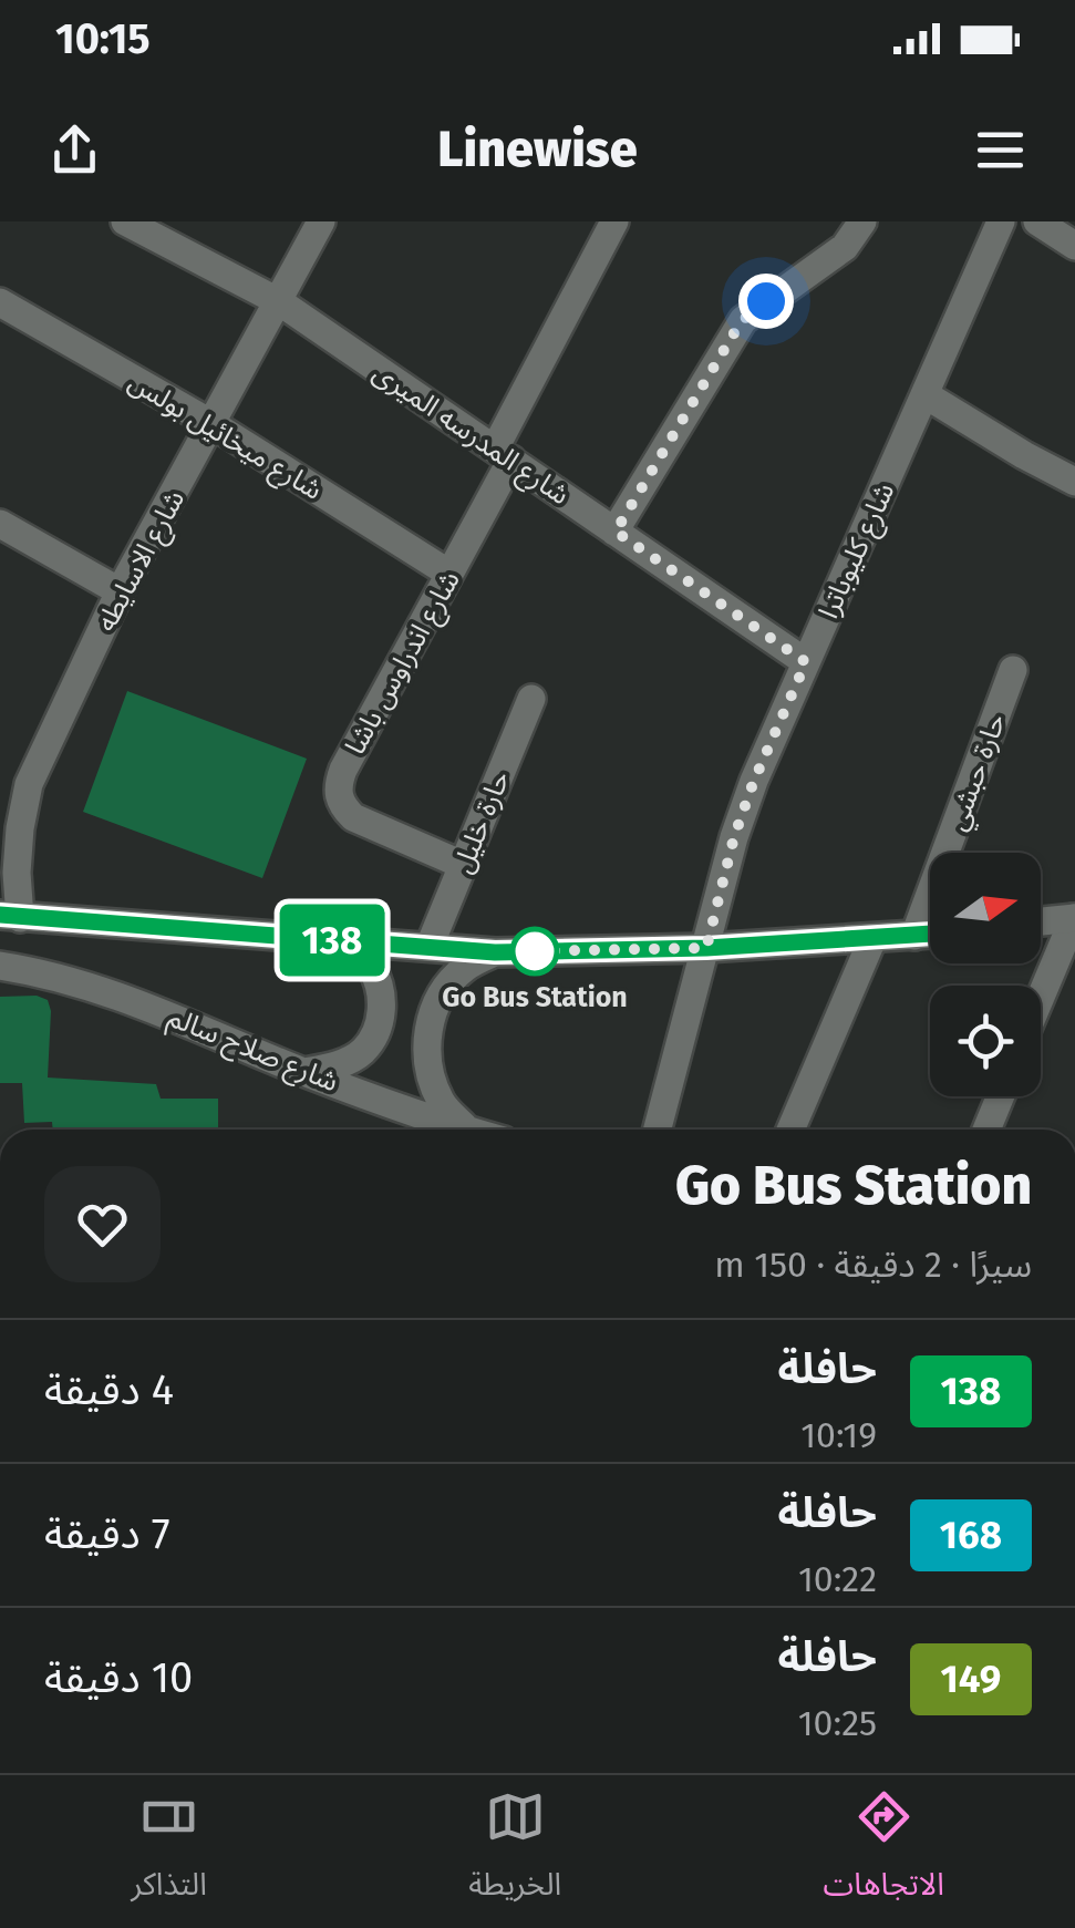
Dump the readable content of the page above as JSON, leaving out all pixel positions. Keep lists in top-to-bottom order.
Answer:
{
  "streets": {
    "street": [
      "شارع المدرسه الميرى",
      "شارع ميخائيل بولس",
      "شارع كليوباترا",
      "شارع الاسايطه",
      "شارع اندراوس باشا",
      "حارة حبشي",
      "حارة خليل",
      "شارع صلاح سالم"
    ]
  },
  "crossings": [
    ["شارع المدرسه الميرى", "شارع كليوباترا"],
    ["شارع المدرسه الميرى", "شارع الاسايطه"],
    ["شارع المدرسه الميرى", "شارع اندراوس باشا"],
    ["شارع ميخائيل بولس", "شارع الاسايطه"],
    ["شارع ميخائيل بولس", "شارع اندراوس باشا"],
    ["شارع اندراوس باشا", "حارة خليل"]
  ],
  "places": ["Go Bus Station"],
  "lines": ["bus line 138"],
  "north": "right",
  "page": {
    "status": "10:15",
    "header": "Linewise",
    "on_map": "138",
    "heading": ["Go Bus Station", "سيرًا · 2 دقيقة · 150 m"],
    "list": [
      {
        "mark": "138",
        "name": "حافلة",
        "note": "10:19",
        "value": "4 دقيقة"
      },
      {
        "mark": "168",
        "name": "حافلة",
        "note": "10:22",
        "value": "7 دقيقة"
      },
      {
        "mark": "149",
        "name": "حافلة",
        "note": "10:25",
        "value": "10 دقيقة"
      }
    ],
    "tabs": ["الاتجاهات", "الخريطة", "التذاكر"]
  }
}
